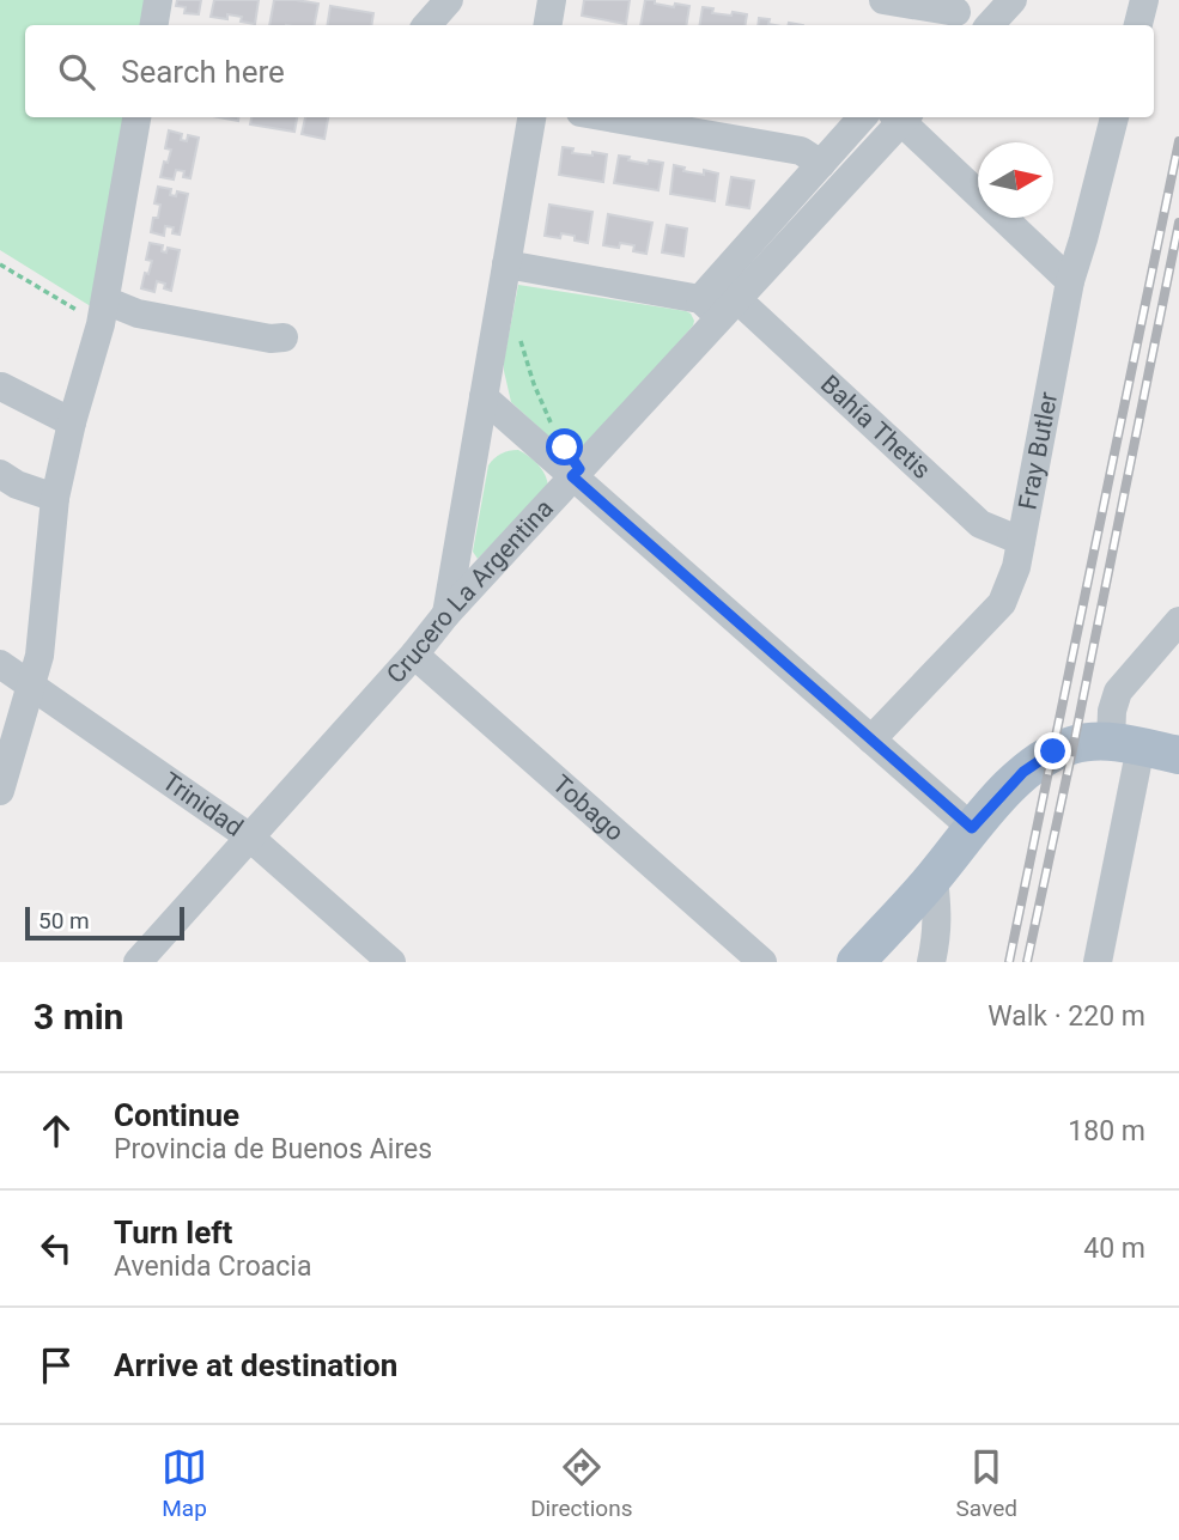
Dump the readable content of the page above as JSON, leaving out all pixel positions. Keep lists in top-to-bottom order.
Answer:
{
  "streets": {
    "street": [
      "Bahía Thetis",
      "Fray Butler",
      "Crucero La Argentina",
      "Trinidad",
      "Tobago"
    ]
  },
  "crossings": [
    ["Bahía Thetis", "Fray Butler"],
    ["Bahía Thetis", "Crucero La Argentina"],
    ["Crucero La Argentina", "Trinidad"],
    ["Crucero La Argentina", "Tobago"]
  ],
  "scale_bar": "50 m",
  "north": "right",
  "page": {
    "search": "Search here",
    "scale": "50 m",
    "heading": ["3 min", "Walk · 220 m"],
    "list": [
      ["Continue", "Provincia de Buenos Aires", "180 m"],
      ["Turn left", "Avenida Croacia", "40 m"],
      "Arrive at destination"
    ],
    "nav": ["Map", "Directions", "Saved"]
  }
}
